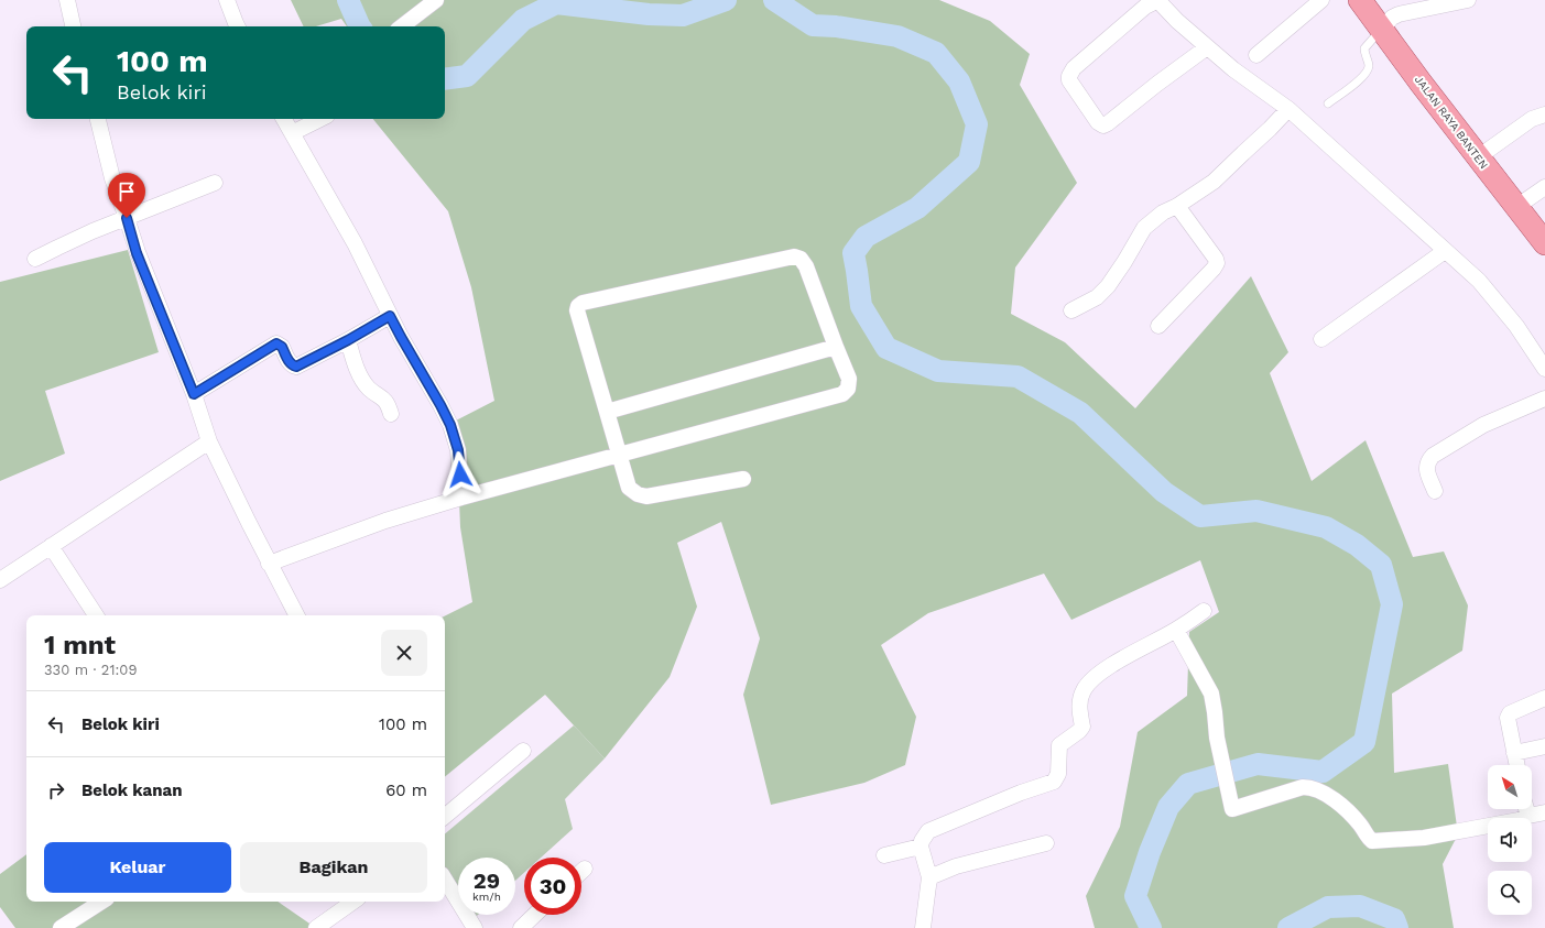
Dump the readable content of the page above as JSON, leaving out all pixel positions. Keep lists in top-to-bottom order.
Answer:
{
  "streets": {
    "main road": ["JALAN RAYA BANTEN"]
  },
  "north": "top left",
  "page": {
    "turn": ["100 m", "Belok kiri"],
    "heading": ["1 mnt", "330 m · 21:09"],
    "list": [
      {
        "name": "Belok kiri",
        "value": "100 m"
      },
      {
        "name": "Belok kanan",
        "value": "60 m"
      }
    ],
    "buttons": ["Keluar", "Bagikan"],
    "speed": "29 km/h",
    "limit": "30"
  }
}
